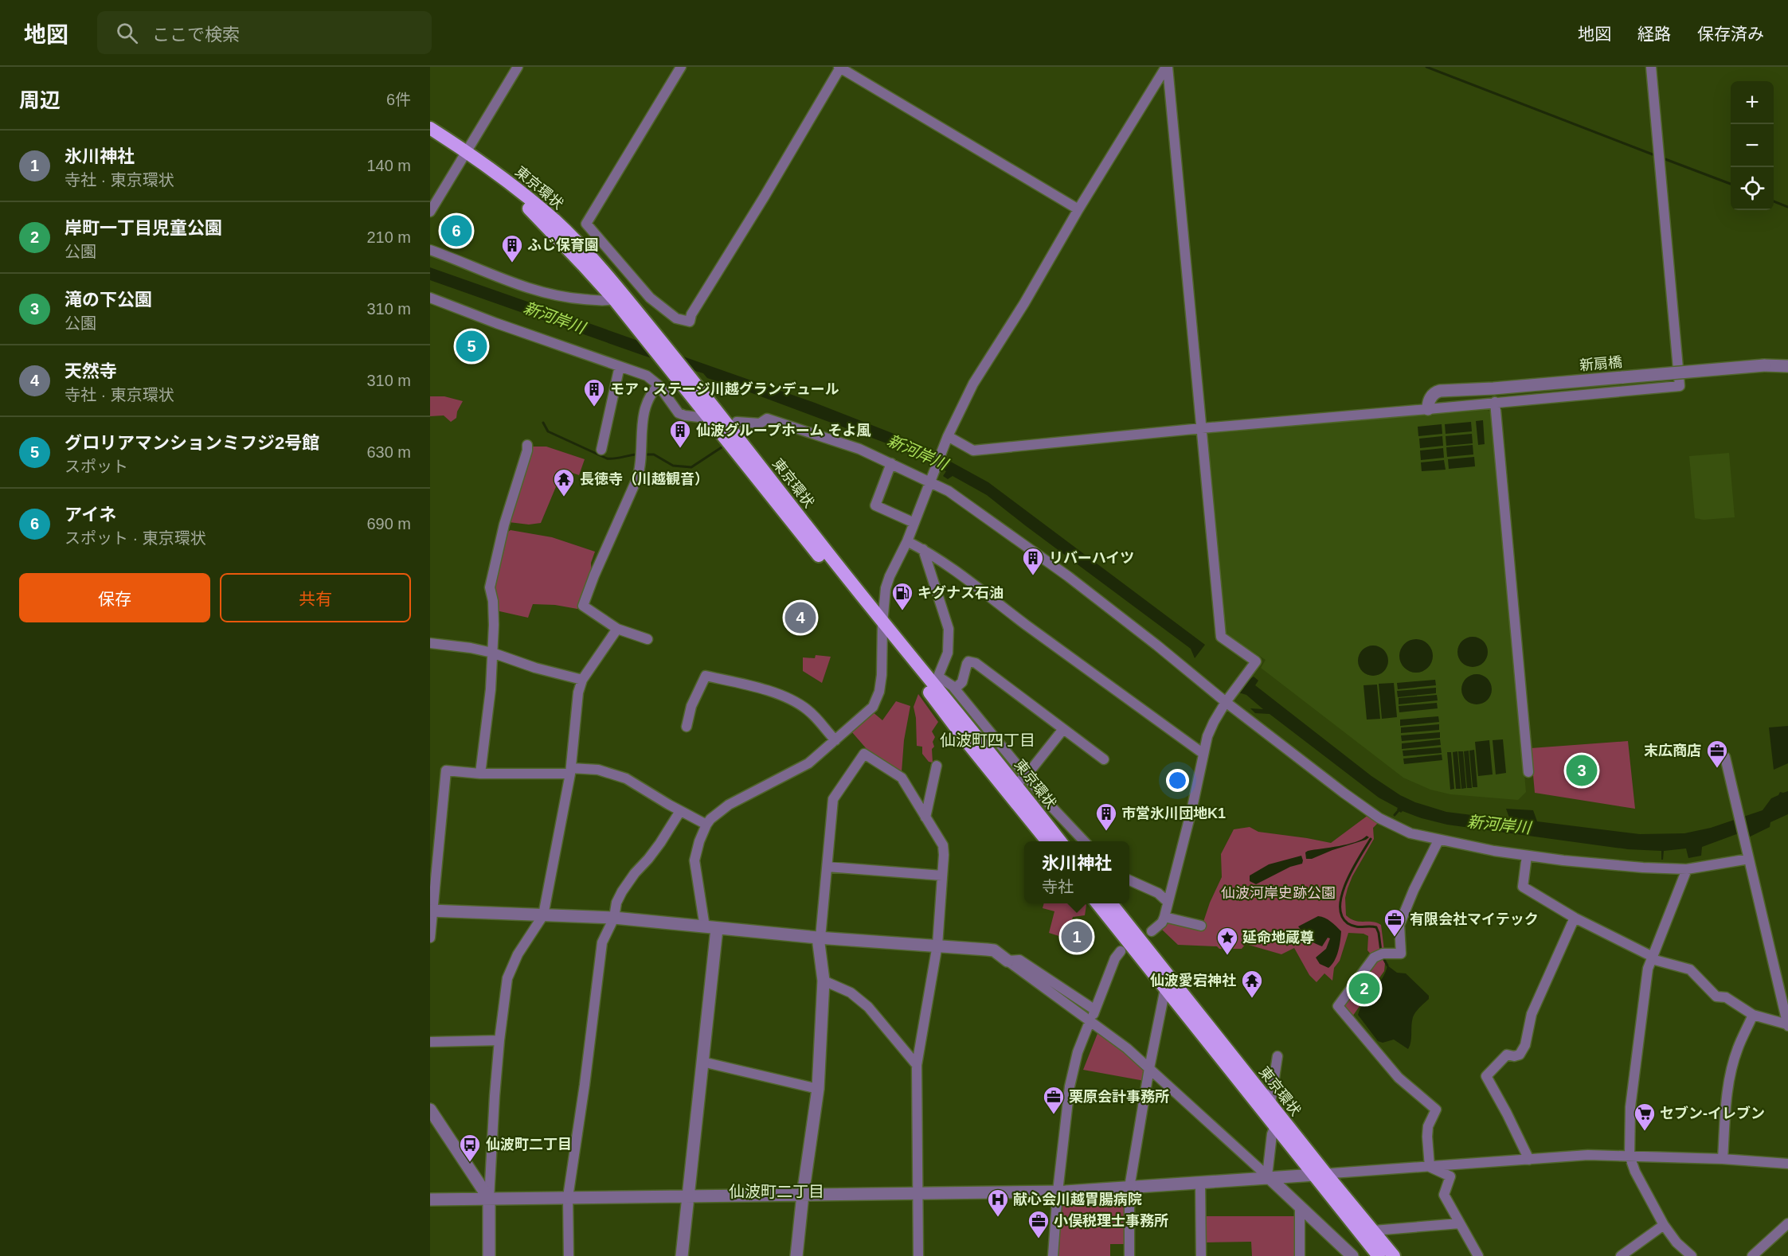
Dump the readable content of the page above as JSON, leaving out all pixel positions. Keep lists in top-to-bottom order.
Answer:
{
  "streets": {
    "highway": ["東京環状"],
    "street": ["新扇橋"]
  },
  "districts": ["仙波町四丁目", "仙波町二丁目"],
  "water": ["新河岸川"],
  "parks": ["仙波河岸史跡公園"],
  "places": {
    "building": [
      "ふじ保育園",
      "モア・ステージ川越グランデュール",
      "仙波グループホーム そよ風",
      "リバーハイツ",
      "市営氷川団地K1"
    ],
    "temple": ["長徳寺（川越観音）", "仙波愛宕神社"],
    "fuel station": ["キグナス石油"],
    "office": [
      "末広商店",
      "有限会社マイテック",
      "栗原会計事務所",
      "小俣税理士事務所"
    ],
    "place": ["延命地蔵尊"],
    "supermarket": ["セブン-イレブン"],
    "bus stop": ["仙波町二丁目"],
    "hospital": ["献心会川越胃腸病院"]
  },
  "page": {
    "header": "地図",
    "search": "ここで検索",
    "nav": ["地図", "経路", "保存済み"],
    "heading": ["周辺", "6件"],
    "map_buttons": ["+", "−"],
    "list": [
      {
        "mark": "1",
        "name": "氷川神社",
        "note": "寺社 · 東京環状",
        "value": "140 m"
      },
      {
        "mark": "2",
        "name": "岸町一丁目児童公園",
        "note": "公園",
        "value": "210 m"
      },
      {
        "mark": "3",
        "name": "滝の下公園",
        "note": "公園",
        "value": "310 m"
      },
      {
        "mark": "4",
        "name": "天然寺",
        "note": "寺社 · 東京環状",
        "value": "310 m"
      },
      {
        "mark": "5",
        "name": "グロリアマンションミフジ2号館",
        "note": "スポット",
        "value": "630 m"
      },
      {
        "mark": "6",
        "name": "アイネ",
        "note": "スポット · 東京環状",
        "value": "690 m"
      }
    ],
    "pins": [
      "6",
      "5",
      "4",
      "3",
      "1",
      "2"
    ],
    "buttons": ["保存", "共有"],
    "popup": ["氷川神社", "寺社"]
  }
}
